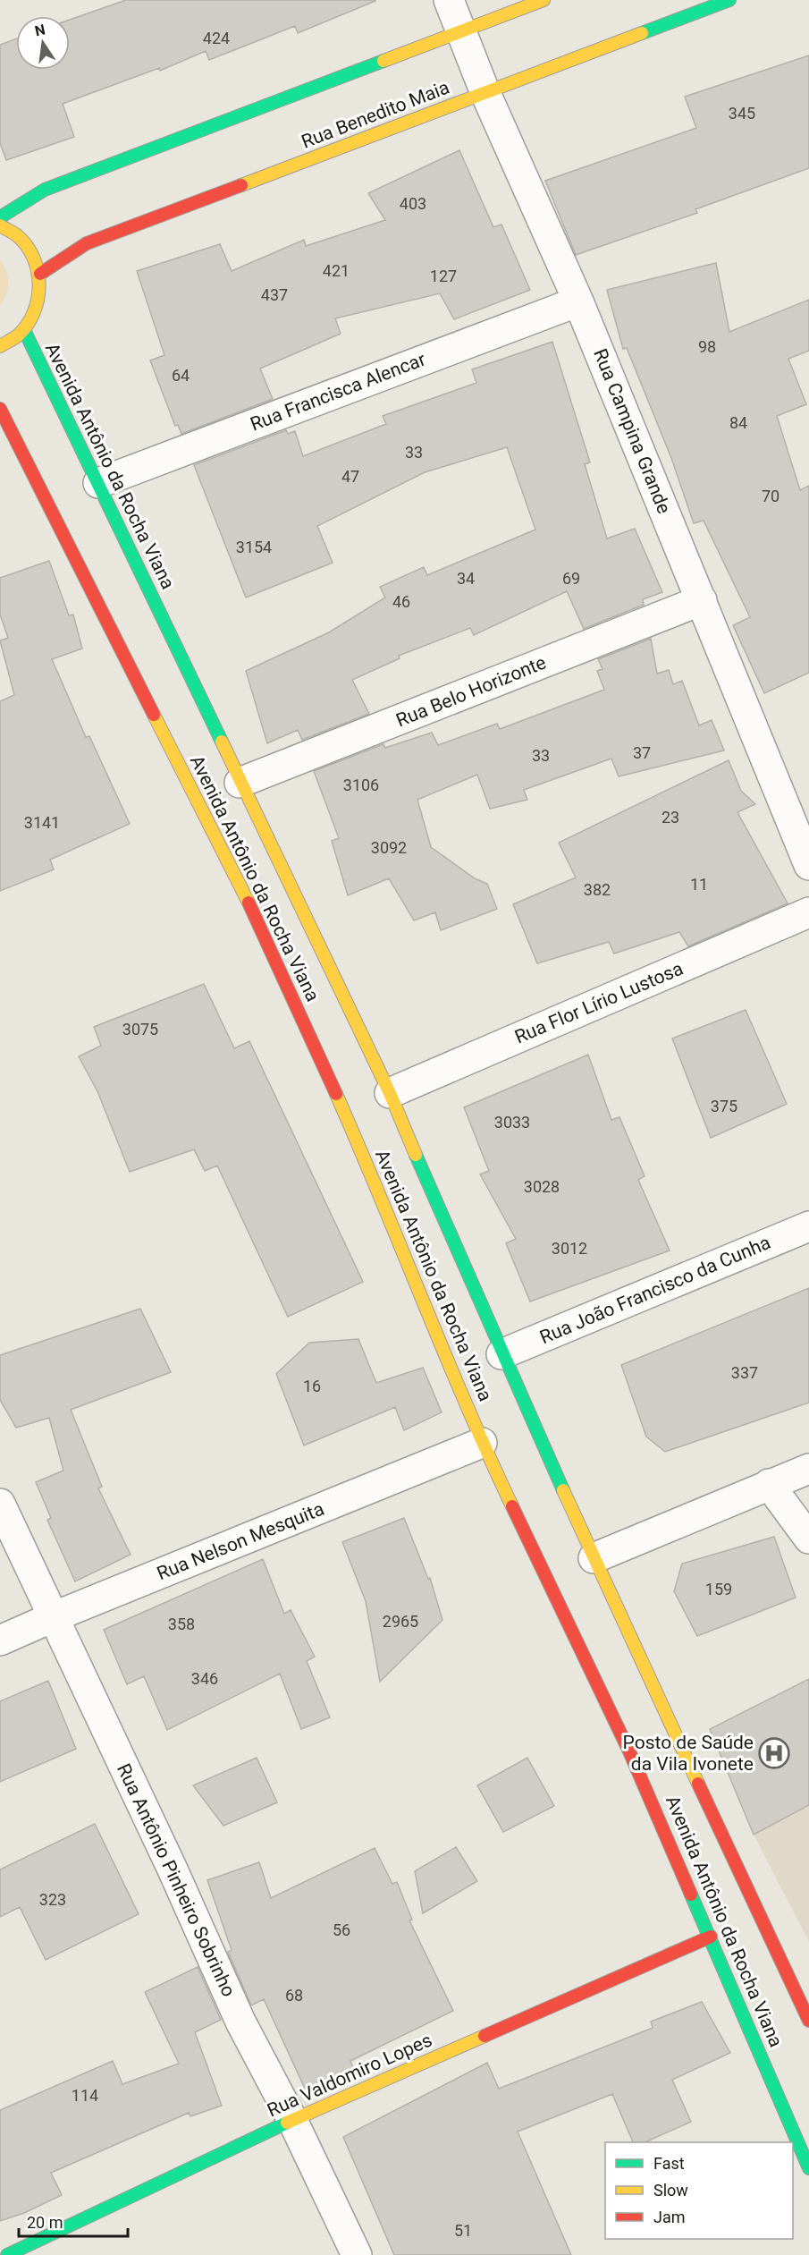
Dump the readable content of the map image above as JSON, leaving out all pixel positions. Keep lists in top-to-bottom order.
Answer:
{
  "streets": {
    "main road": ["Rua Benedito Maia", "Avenida Antônio da Rocha Viana", "Rua Valdomiro Lopes"],
    "street": [
      "Rua Francisca Alencar",
      "Rua Campina Grande",
      "Rua Belo Horizonte",
      "Rua Flor Lírio Lustosa",
      "Rua João Francisco da Cunha",
      "Rua Nelson Mesquita",
      "Rua Antônio Pinheiro Sobrinho"
    ]
  },
  "crossings": [
    ["Rua Benedito Maia", "Rua Campina Grande"],
    ["Rua Francisca Alencar", "Rua Campina Grande"],
    ["Rua Francisca Alencar", "Avenida Antônio da Rocha Viana"],
    ["Rua Campina Grande", "Rua Belo Horizonte"],
    ["Avenida Antônio da Rocha Viana", "Rua Belo Horizonte"],
    ["Avenida Antônio da Rocha Viana", "Rua Flor Lírio Lustosa"],
    ["Avenida Antônio da Rocha Viana", "Rua João Francisco da Cunha"],
    ["Avenida Antônio da Rocha Viana", "Rua Nelson Mesquita"],
    ["Avenida Antônio da Rocha Viana", "Rua Valdomiro Lopes"],
    ["Rua Nelson Mesquita", "Rua Antônio Pinheiro Sobrinho"],
    ["Rua Antônio Pinheiro Sobrinho", "Rua Valdomiro Lopes"]
  ],
  "places": {
    "hospital": ["Posto de Saúde da Vila Ivonete"]
  },
  "house_numbers": [
    "424",
    "345",
    "403",
    "421",
    "127",
    "437",
    "98",
    "64",
    "84",
    "33",
    "47",
    "70",
    "3154",
    "34",
    "69",
    "46",
    "37",
    "33",
    "3106",
    "23",
    "3141",
    "3092",
    "11",
    "382",
    "3075",
    "375",
    "3033",
    "3028",
    "3012",
    "337",
    "16",
    "159",
    "2965",
    "358",
    "346",
    "323",
    "56",
    "68",
    "114",
    "51"
  ],
  "legend": ["Fast", "Slow", "Jam"],
  "scale_bar": "20 m",
  "north": "top"
}
